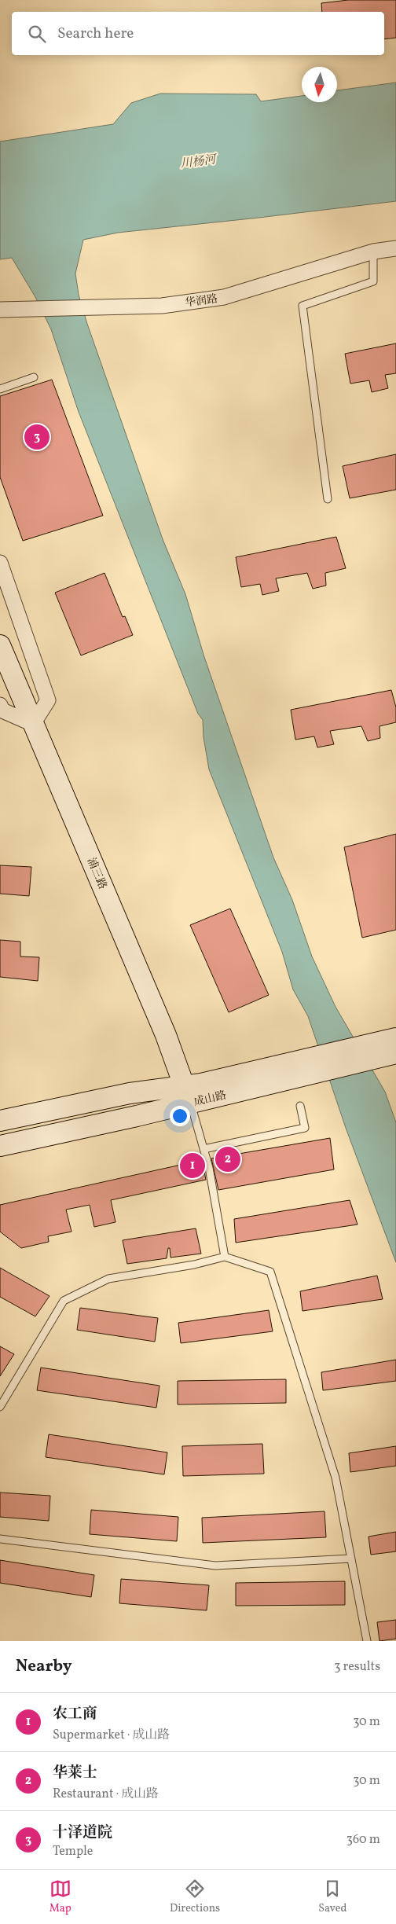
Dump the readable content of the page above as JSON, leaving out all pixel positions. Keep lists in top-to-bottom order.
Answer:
{
  "streets": {
    "main road": ["浦三路", "成山路"],
    "street": ["华润路"]
  },
  "crossings": [
    ["浦三路", "成山路"]
  ],
  "water": ["川杨河"],
  "north": "bottom",
  "page": {
    "search": "Search here",
    "pins": ["3", "2", "1"],
    "heading": ["Nearby", "3 results"],
    "list": [
      {
        "mark": "1",
        "name": "农工商",
        "note": "Supermarket · 成山路",
        "value": "30 m"
      },
      {
        "mark": "2",
        "name": "华莱士",
        "note": "Restaurant · 成山路",
        "value": "30 m"
      },
      {
        "mark": "3",
        "name": "十泽道院",
        "note": "Temple",
        "value": "360 m"
      }
    ],
    "nav": ["Map", "Directions", "Saved"]
  }
}
